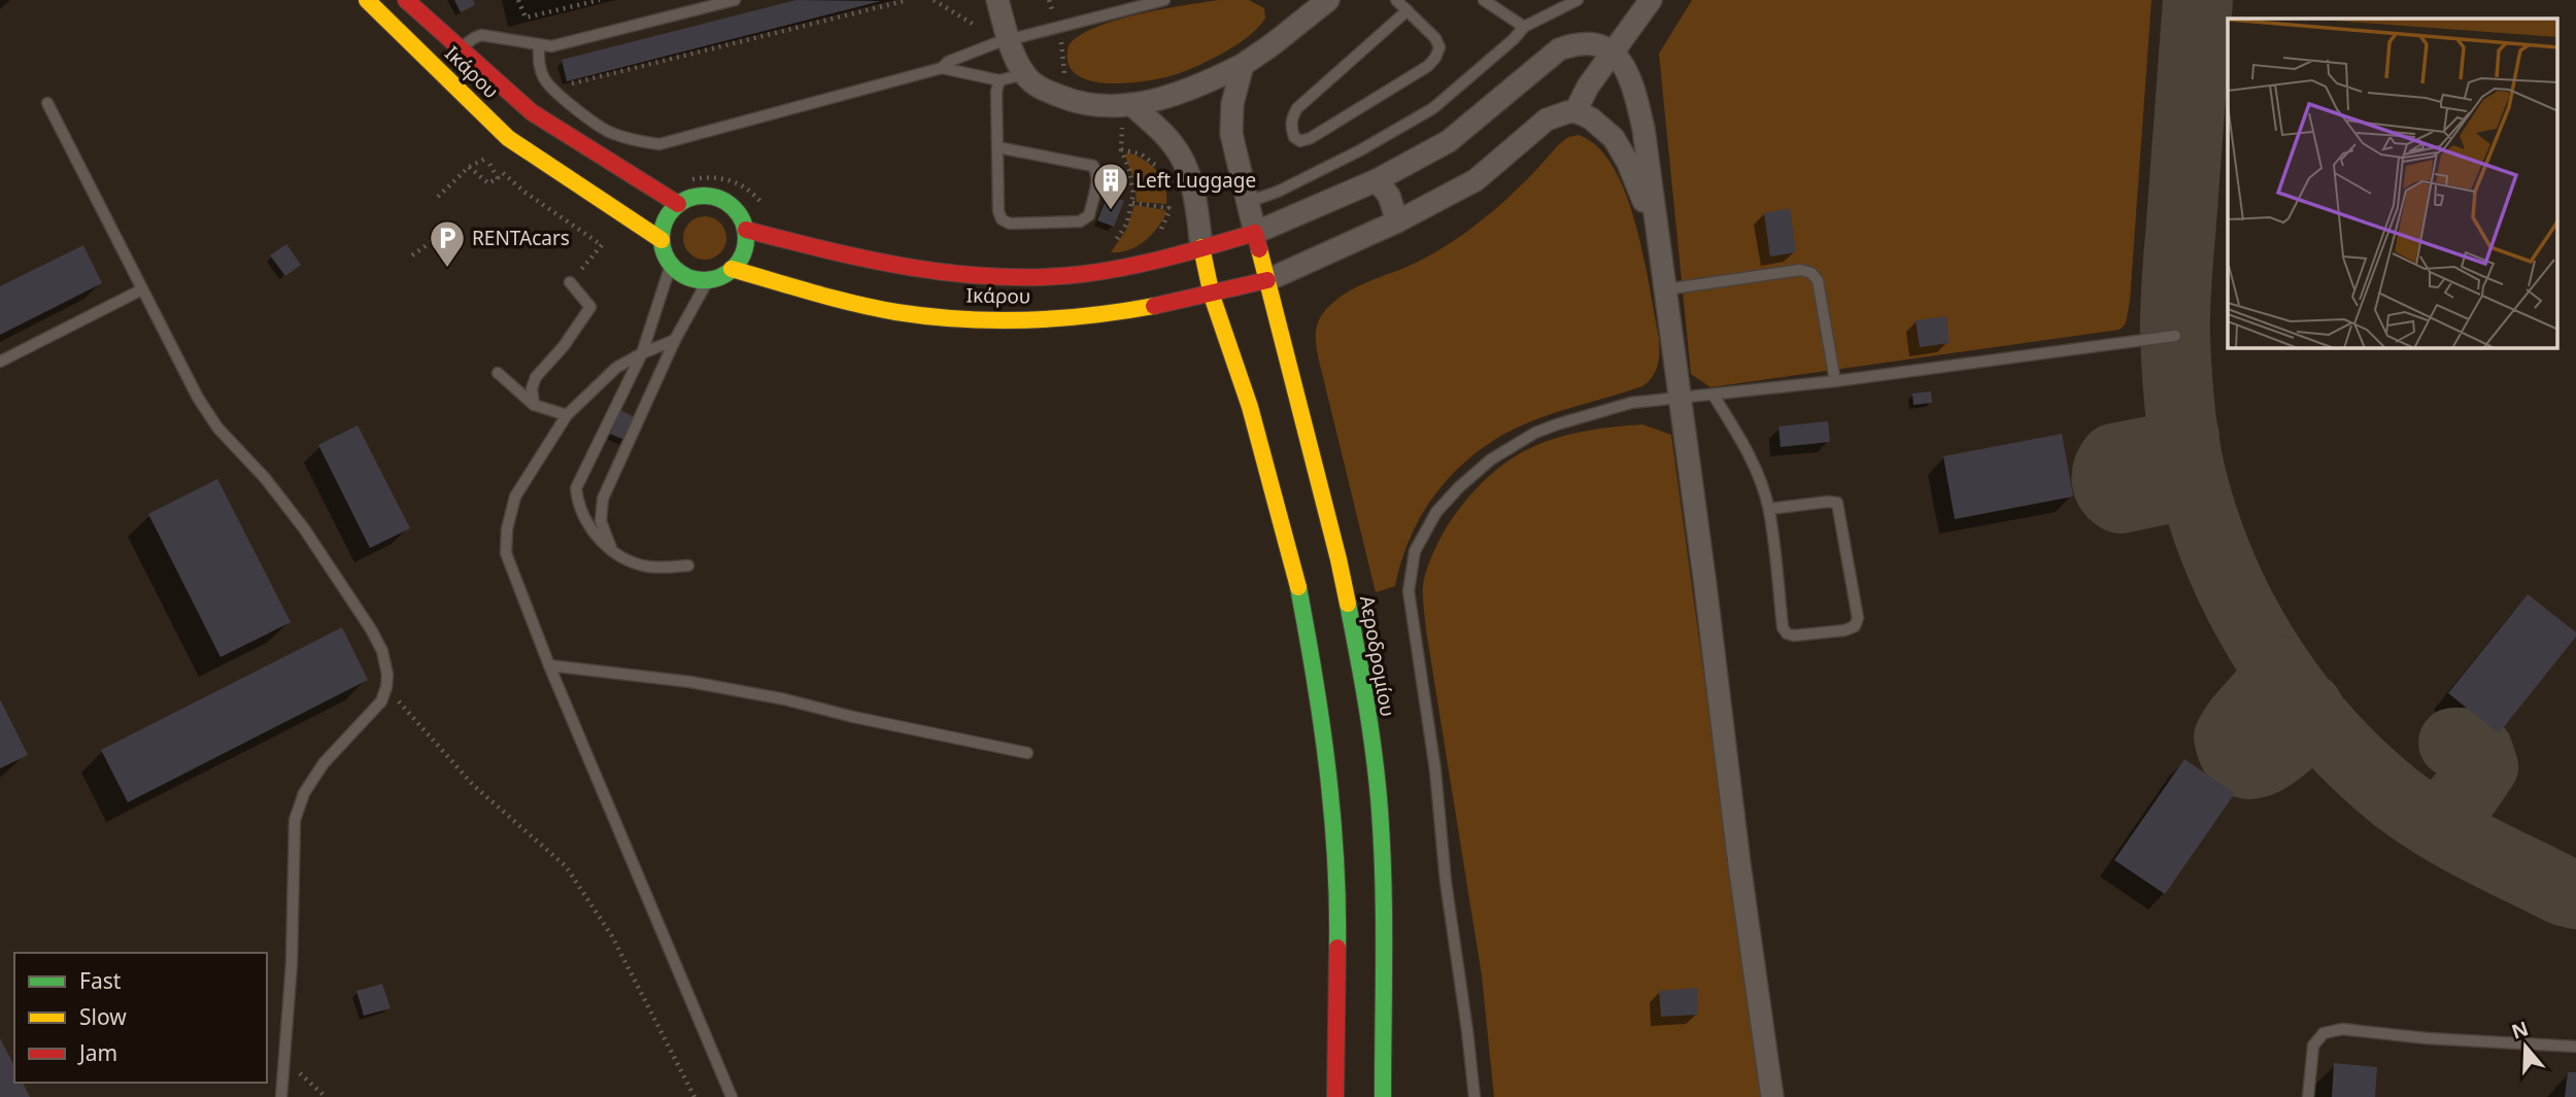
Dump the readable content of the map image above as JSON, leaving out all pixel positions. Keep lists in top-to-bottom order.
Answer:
{
  "streets": {
    "main road": ["Ικάρου", "Αεροδρομίου"]
  },
  "crossings": [
    ["Ικάρου", "Αεροδρομίου"]
  ],
  "places": {
    "building": ["Left Luggage"],
    "parking": ["RENTAcars"]
  },
  "legend": ["Fast", "Slow", "Jam"],
  "north": "top"
}
